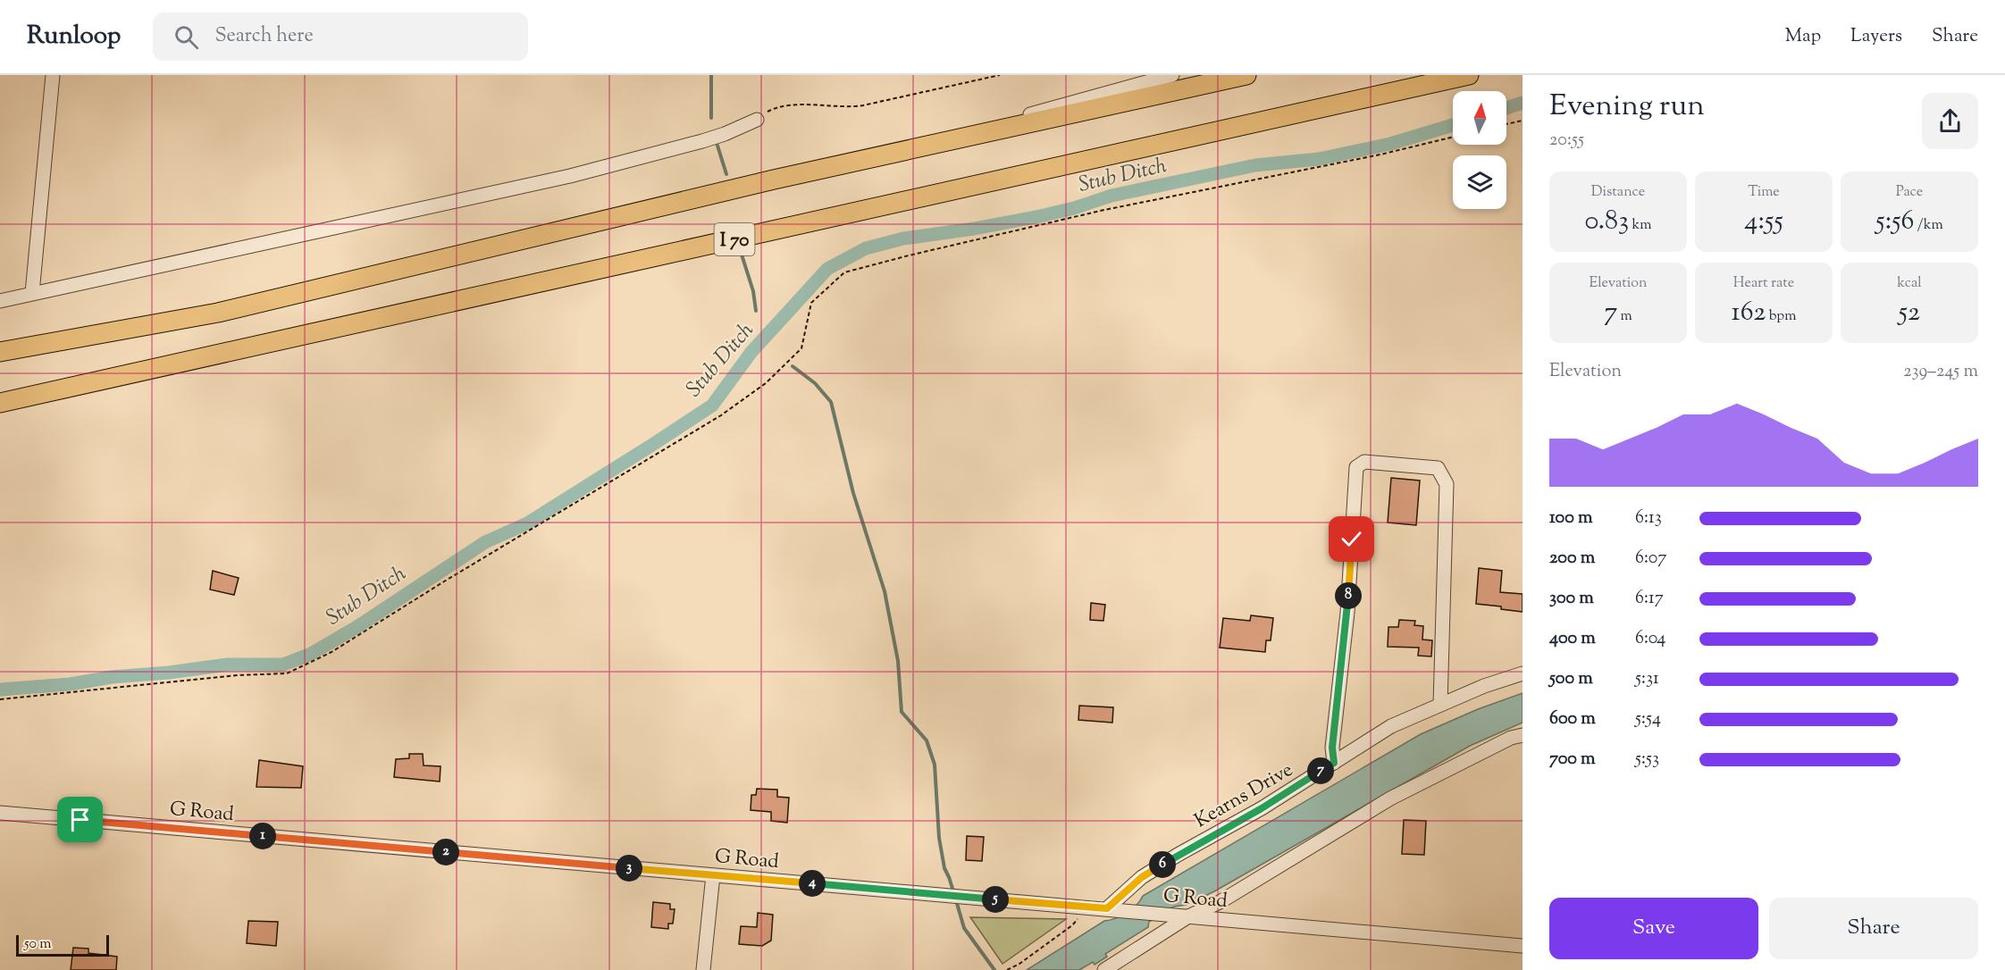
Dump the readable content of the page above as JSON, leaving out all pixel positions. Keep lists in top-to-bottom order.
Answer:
{
  "streets": {
    "highway": ["I 70"],
    "street": ["Kearns Drive", "G Road"]
  },
  "crossings": [
    ["Kearns Drive", "G Road"]
  ],
  "water": ["Stub Ditch"],
  "scale_bar": "50 m",
  "north": "top",
  "page": {
    "header": "Runloop",
    "search": "Search here",
    "nav": ["Map", "Layers", "Share"],
    "heading": ["Evening run", "20:55"],
    "stats": [
      ["Distance", "0.83 km"],
      ["Time", "4:55"],
      ["Pace", "5:56 /km"],
      ["Elevation", "7 m"],
      ["Heart rate", "162 bpm"],
      ["kcal", "52"]
    ],
    "chart": ["Elevation", "239–245 m"],
    "list": [
      {
        "name": "100 m",
        "note": "6:13"
      },
      {
        "name": "200 m",
        "note": "6:07"
      },
      {
        "name": "300 m",
        "note": "6:17"
      },
      {
        "name": "400 m",
        "note": "6:04"
      },
      {
        "name": "500 m",
        "note": "5:31"
      },
      {
        "name": "600 m",
        "note": "5:54"
      },
      {
        "name": "700 m",
        "note": "5:53"
      }
    ],
    "pins": [
      "8",
      "7",
      "1",
      "2",
      "6",
      "3",
      "4",
      "5"
    ],
    "buttons": ["Save", "Share"],
    "scale": "50 m"
  }
}
